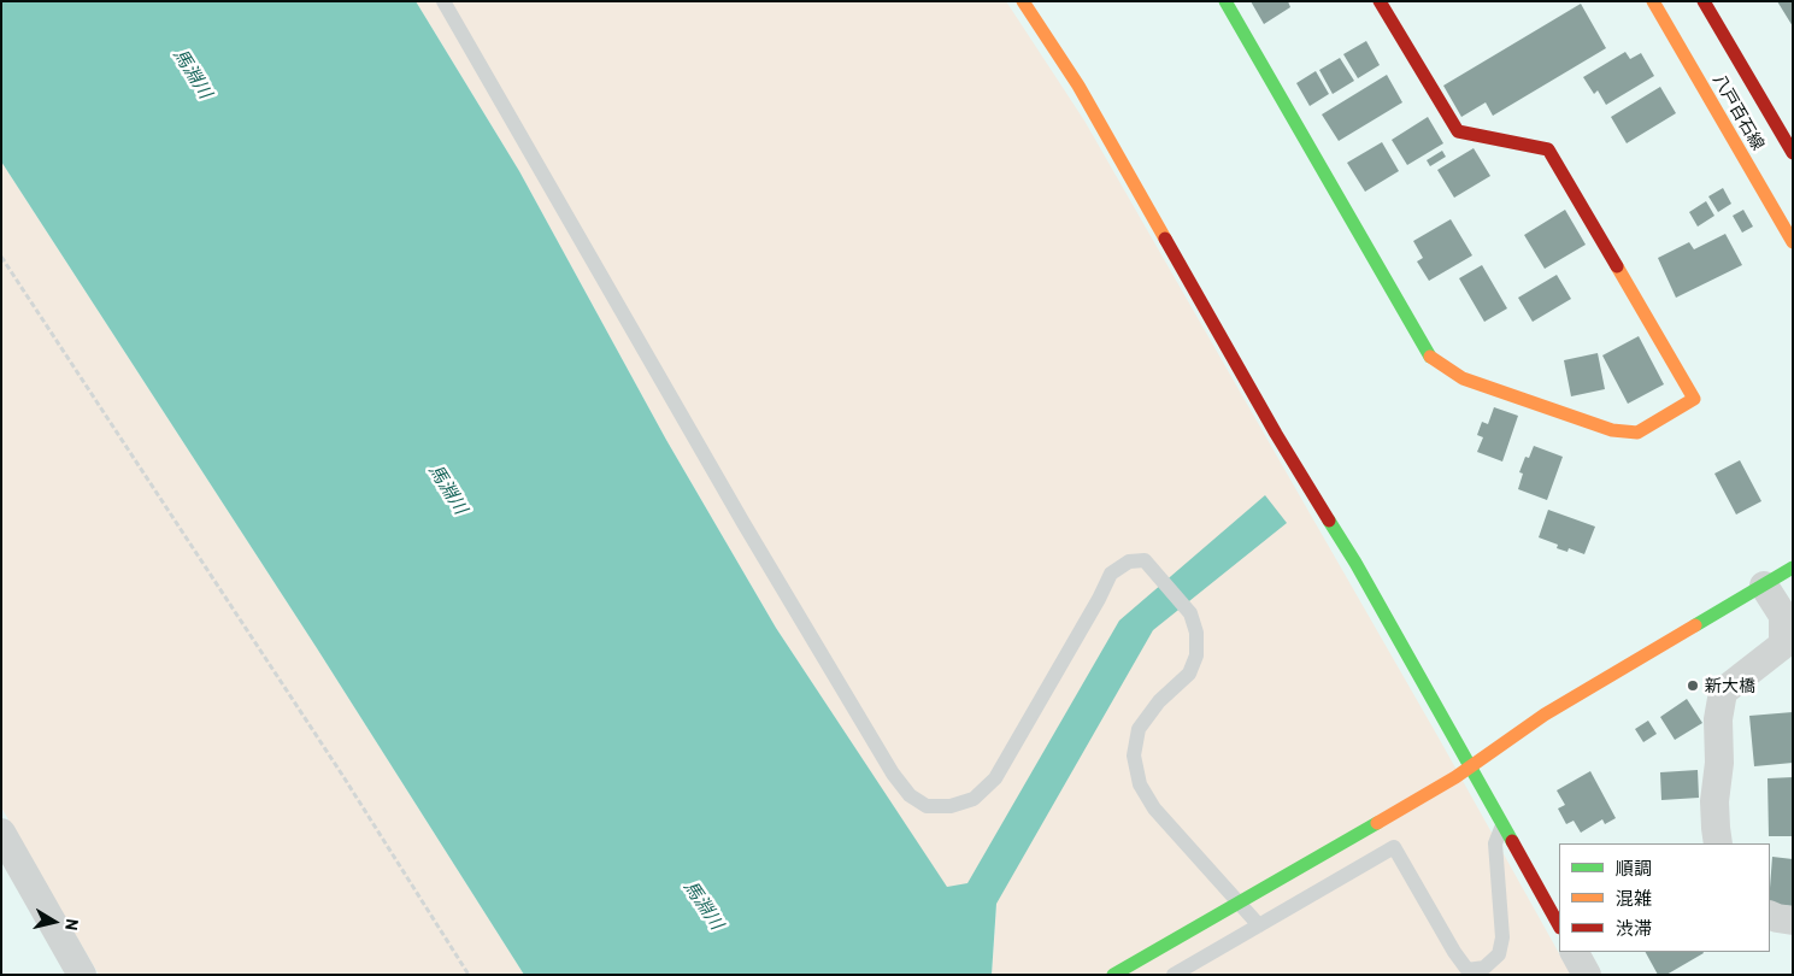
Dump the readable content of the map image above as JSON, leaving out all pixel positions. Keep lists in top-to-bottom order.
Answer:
{
  "streets": {
    "street": ["八戸百石線"]
  },
  "water": ["馬淵川"],
  "places": ["新大橋"],
  "legend": ["順調", "混雑", "渋滞"],
  "north": "right"
}
